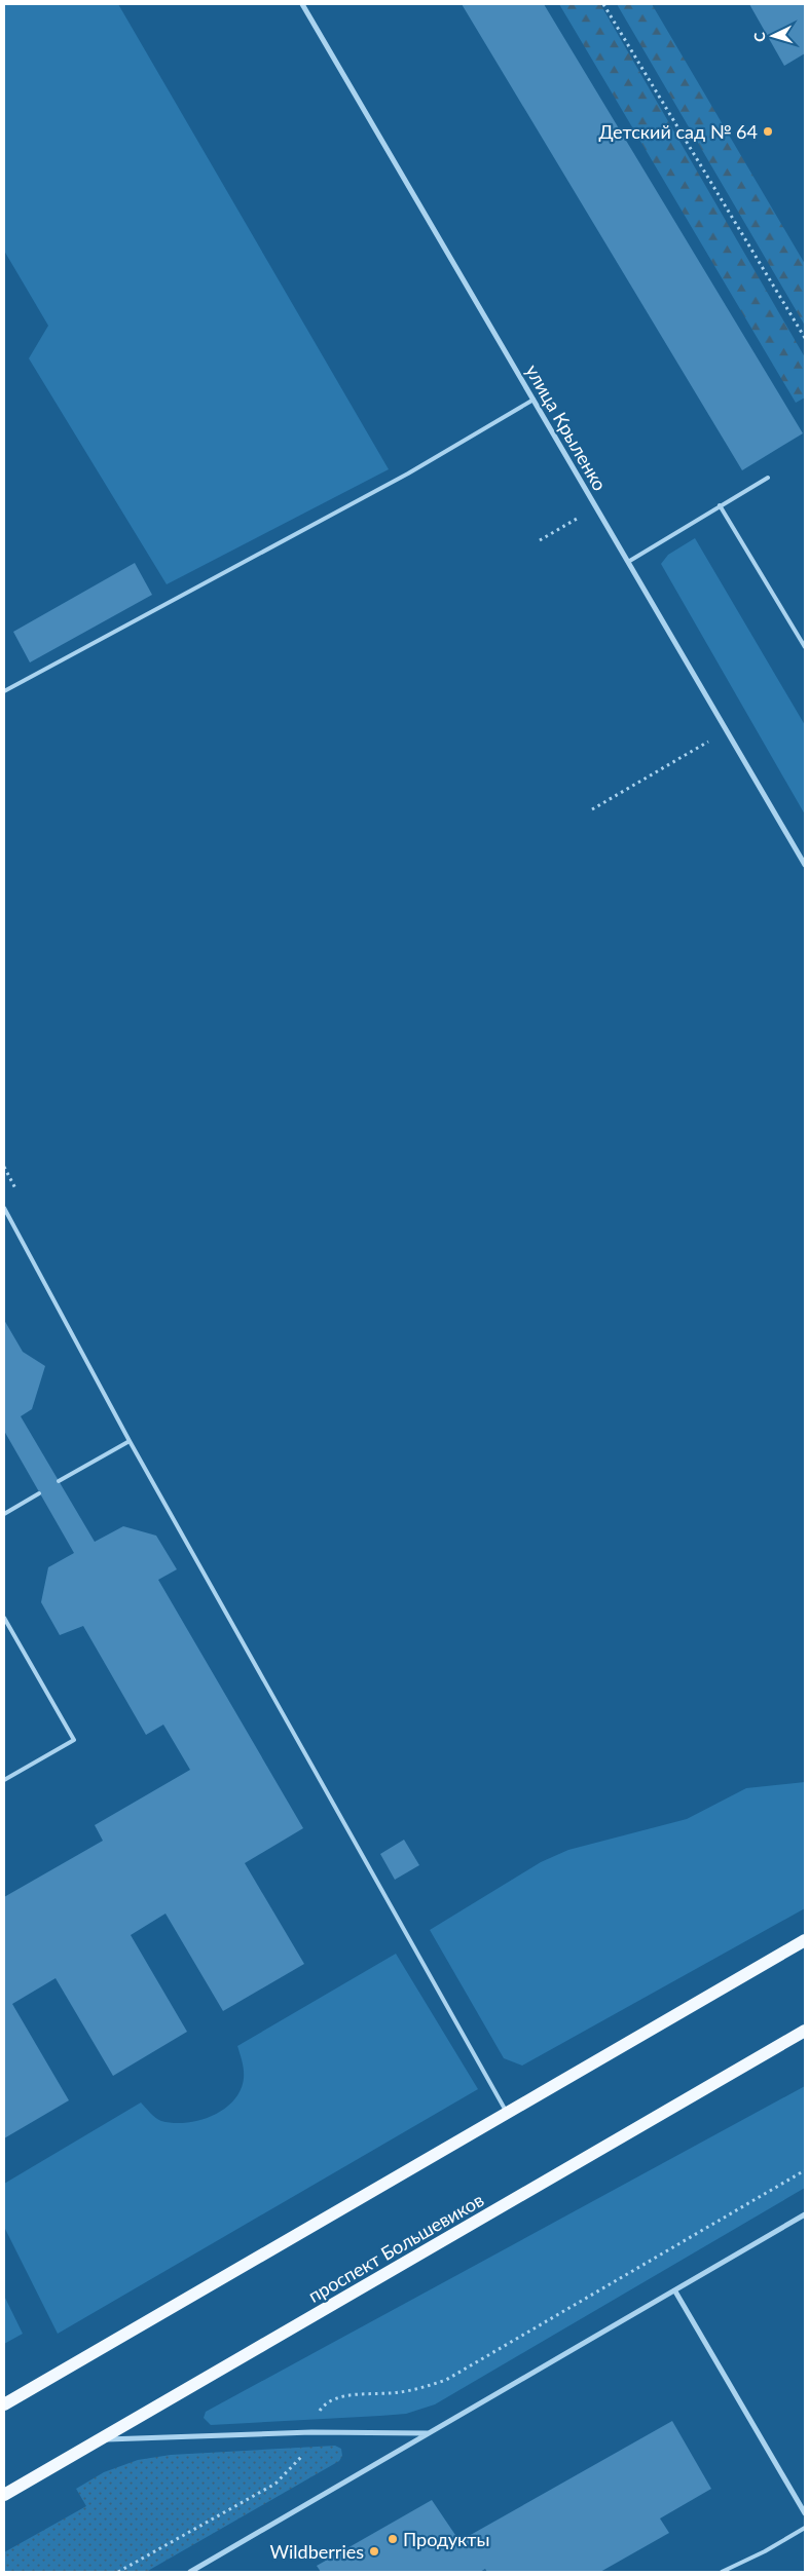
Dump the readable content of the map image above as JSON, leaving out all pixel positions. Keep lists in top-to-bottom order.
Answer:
{
  "streets": {
    "main road": ["проспект Большевиков"],
    "street": ["улица Крыленко"]
  },
  "places": ["Детский сад № 64", "Продукты", "Wildberries"],
  "north": "left"
}
